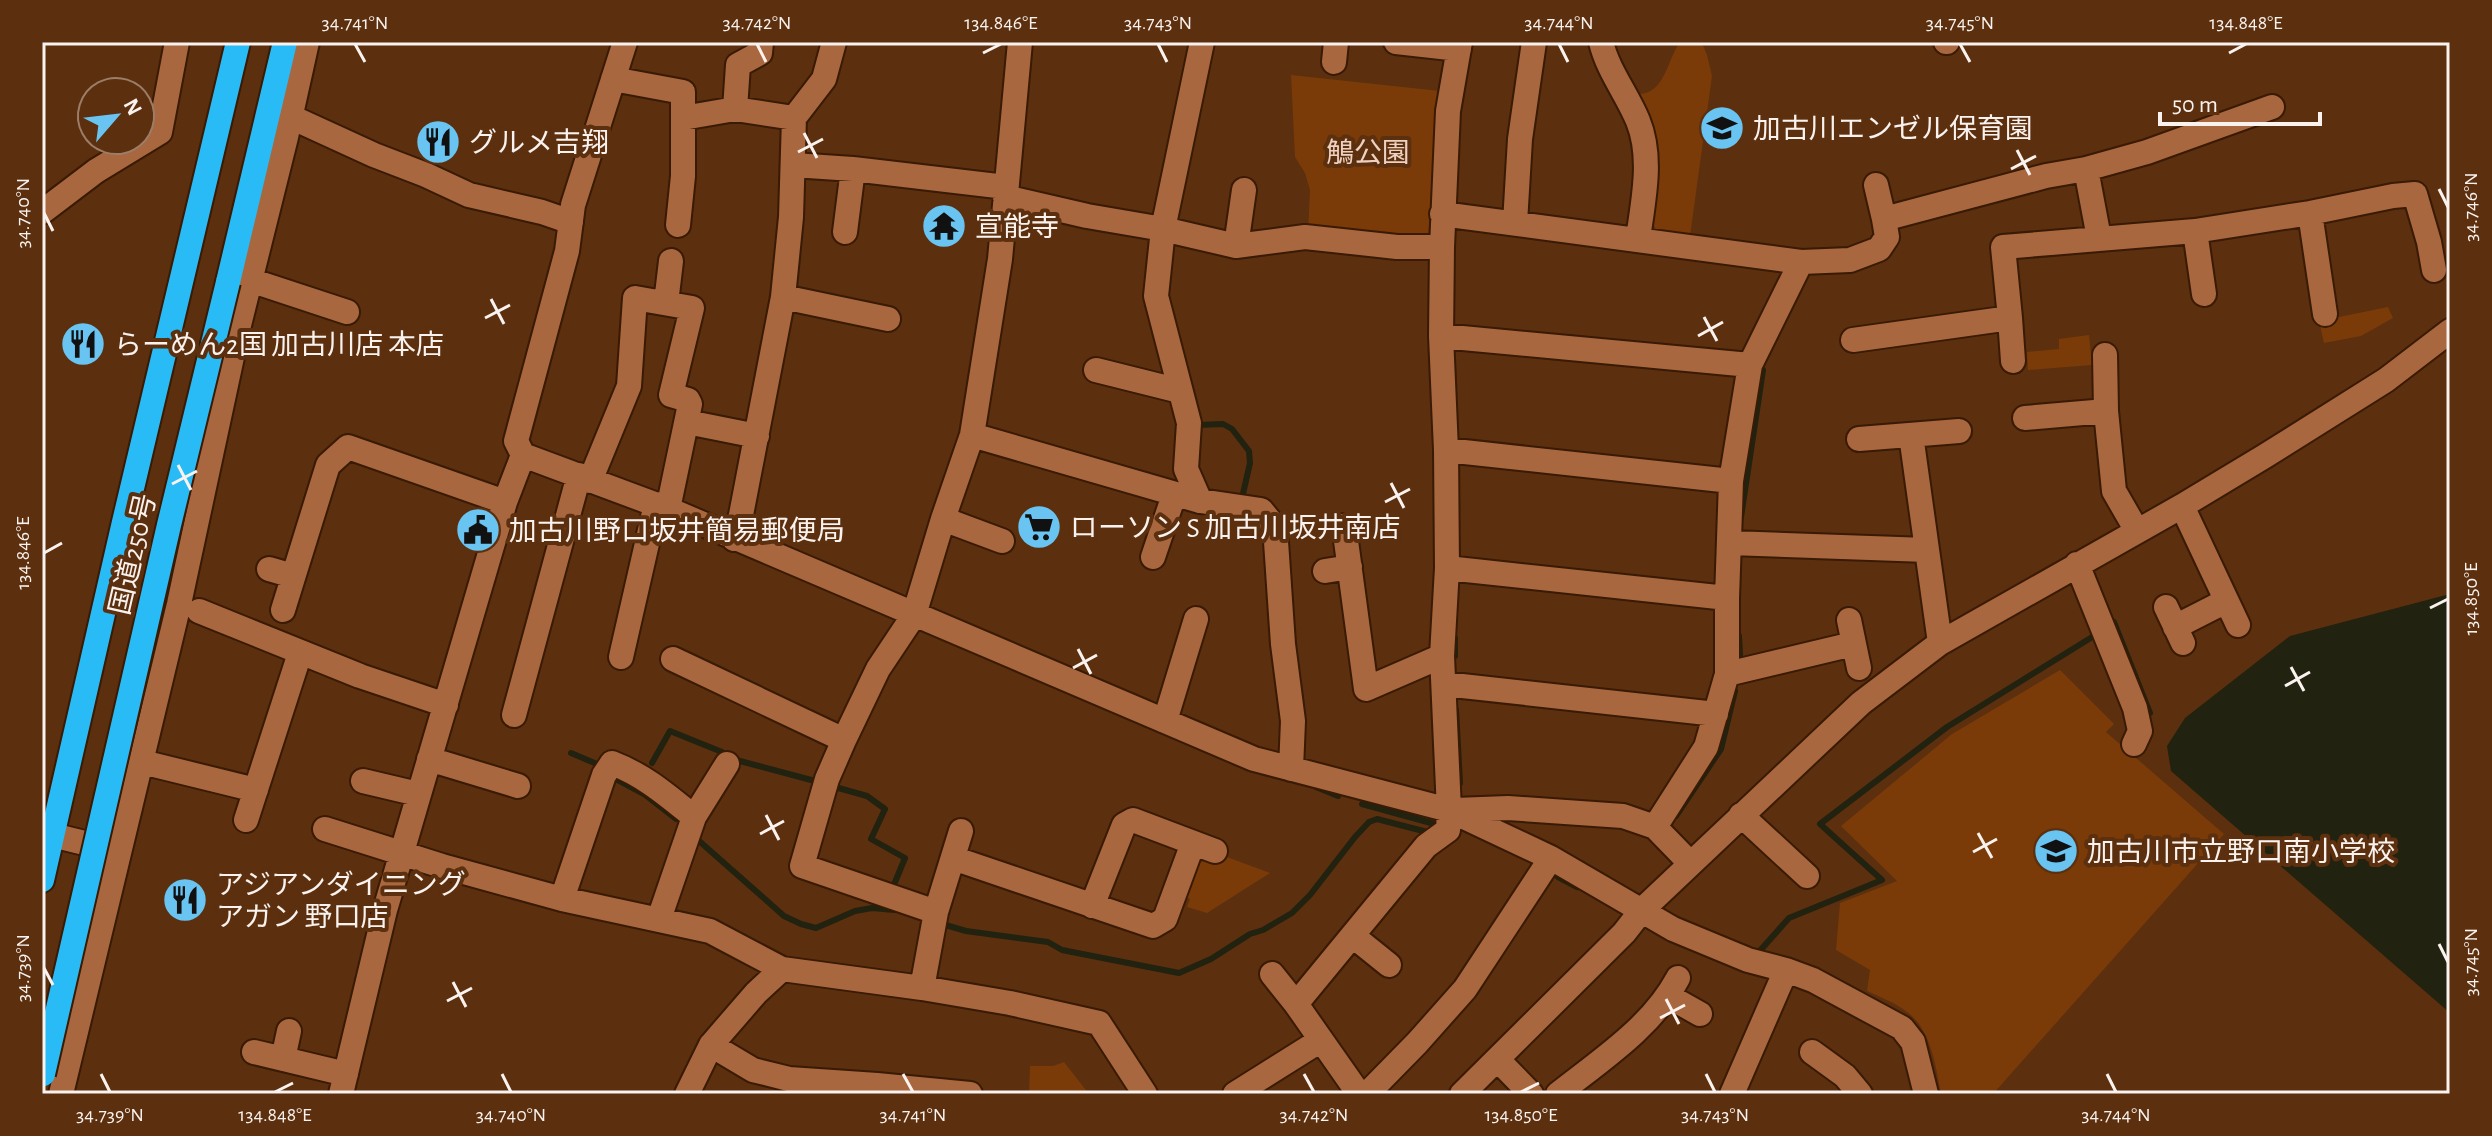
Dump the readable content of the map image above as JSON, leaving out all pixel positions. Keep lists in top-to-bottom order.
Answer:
{
  "streets": {
    "highway": ["国道250号"]
  },
  "parks": ["鵤公園"],
  "places": {
    "school or university": ["加古川エンゼル保育園", "加古川市立野口南小学校"],
    "restaurant": ["グルメ吉翔", "らーめん2国 加古川店 本店", "アジアンダイニング アガン 野口店"],
    "temple": ["宣能寺"],
    "supermarket": ["ローソン S 加古川坂井南店"],
    "public building": ["加古川野口坂井簡易郵便局"]
  },
  "scale_bar": "50 m",
  "north": "top right",
  "coordinates": [
    "34.741°N",
    "34.742°N",
    "134.846°E",
    "34.743°N",
    "34.744°N",
    "34.745°N",
    "134.848°E",
    "34.746°N",
    "34.740°N",
    "134.850°E",
    "34.739°N"
  ]
}
